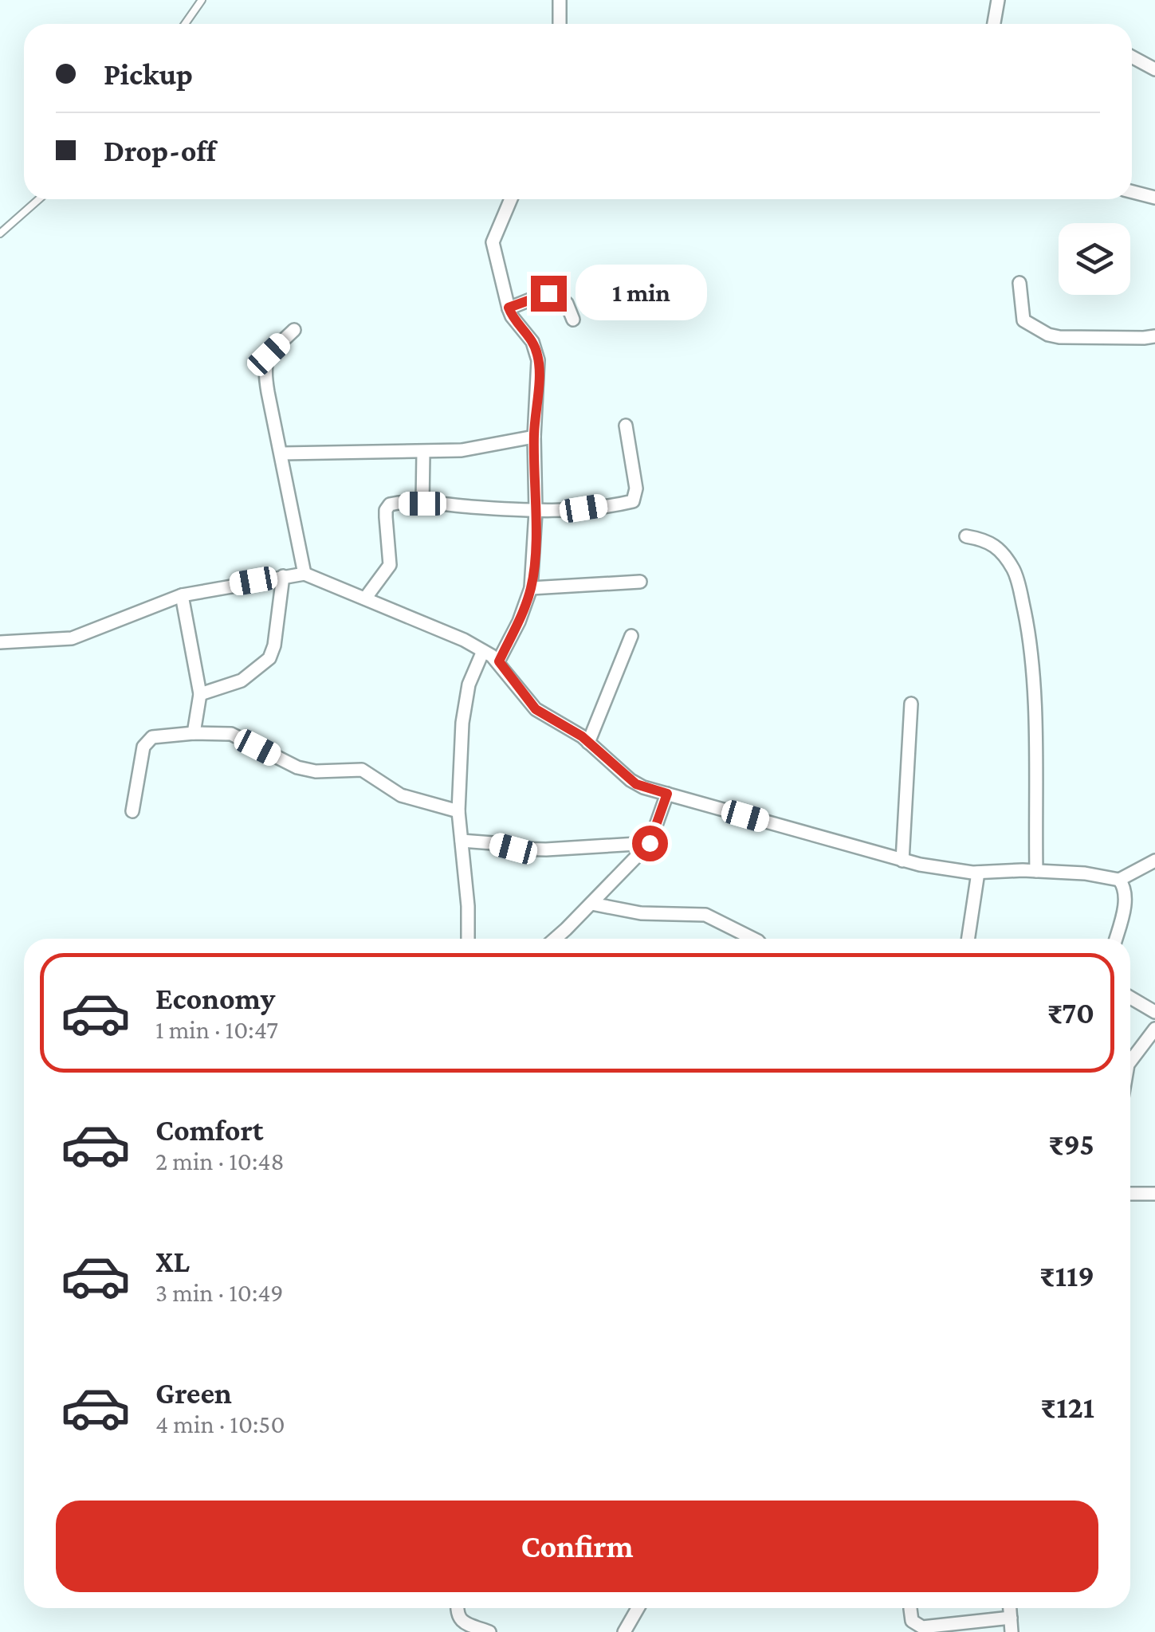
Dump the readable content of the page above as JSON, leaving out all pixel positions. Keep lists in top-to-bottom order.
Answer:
{
  "page": {
    "banner": ["Pickup", "Drop-off"],
    "bubble": "1 min",
    "list": [
      {
        "name": "Economy",
        "note": "1 min · 10:47",
        "value": "₹70"
      },
      {
        "name": "Comfort",
        "note": "2 min · 10:48",
        "value": "₹95"
      },
      {
        "name": "XL",
        "note": "3 min · 10:49",
        "value": "₹119"
      },
      {
        "name": "Green",
        "note": "4 min · 10:50",
        "value": "₹121"
      }
    ],
    "buttons": "Confirm"
  }
}
